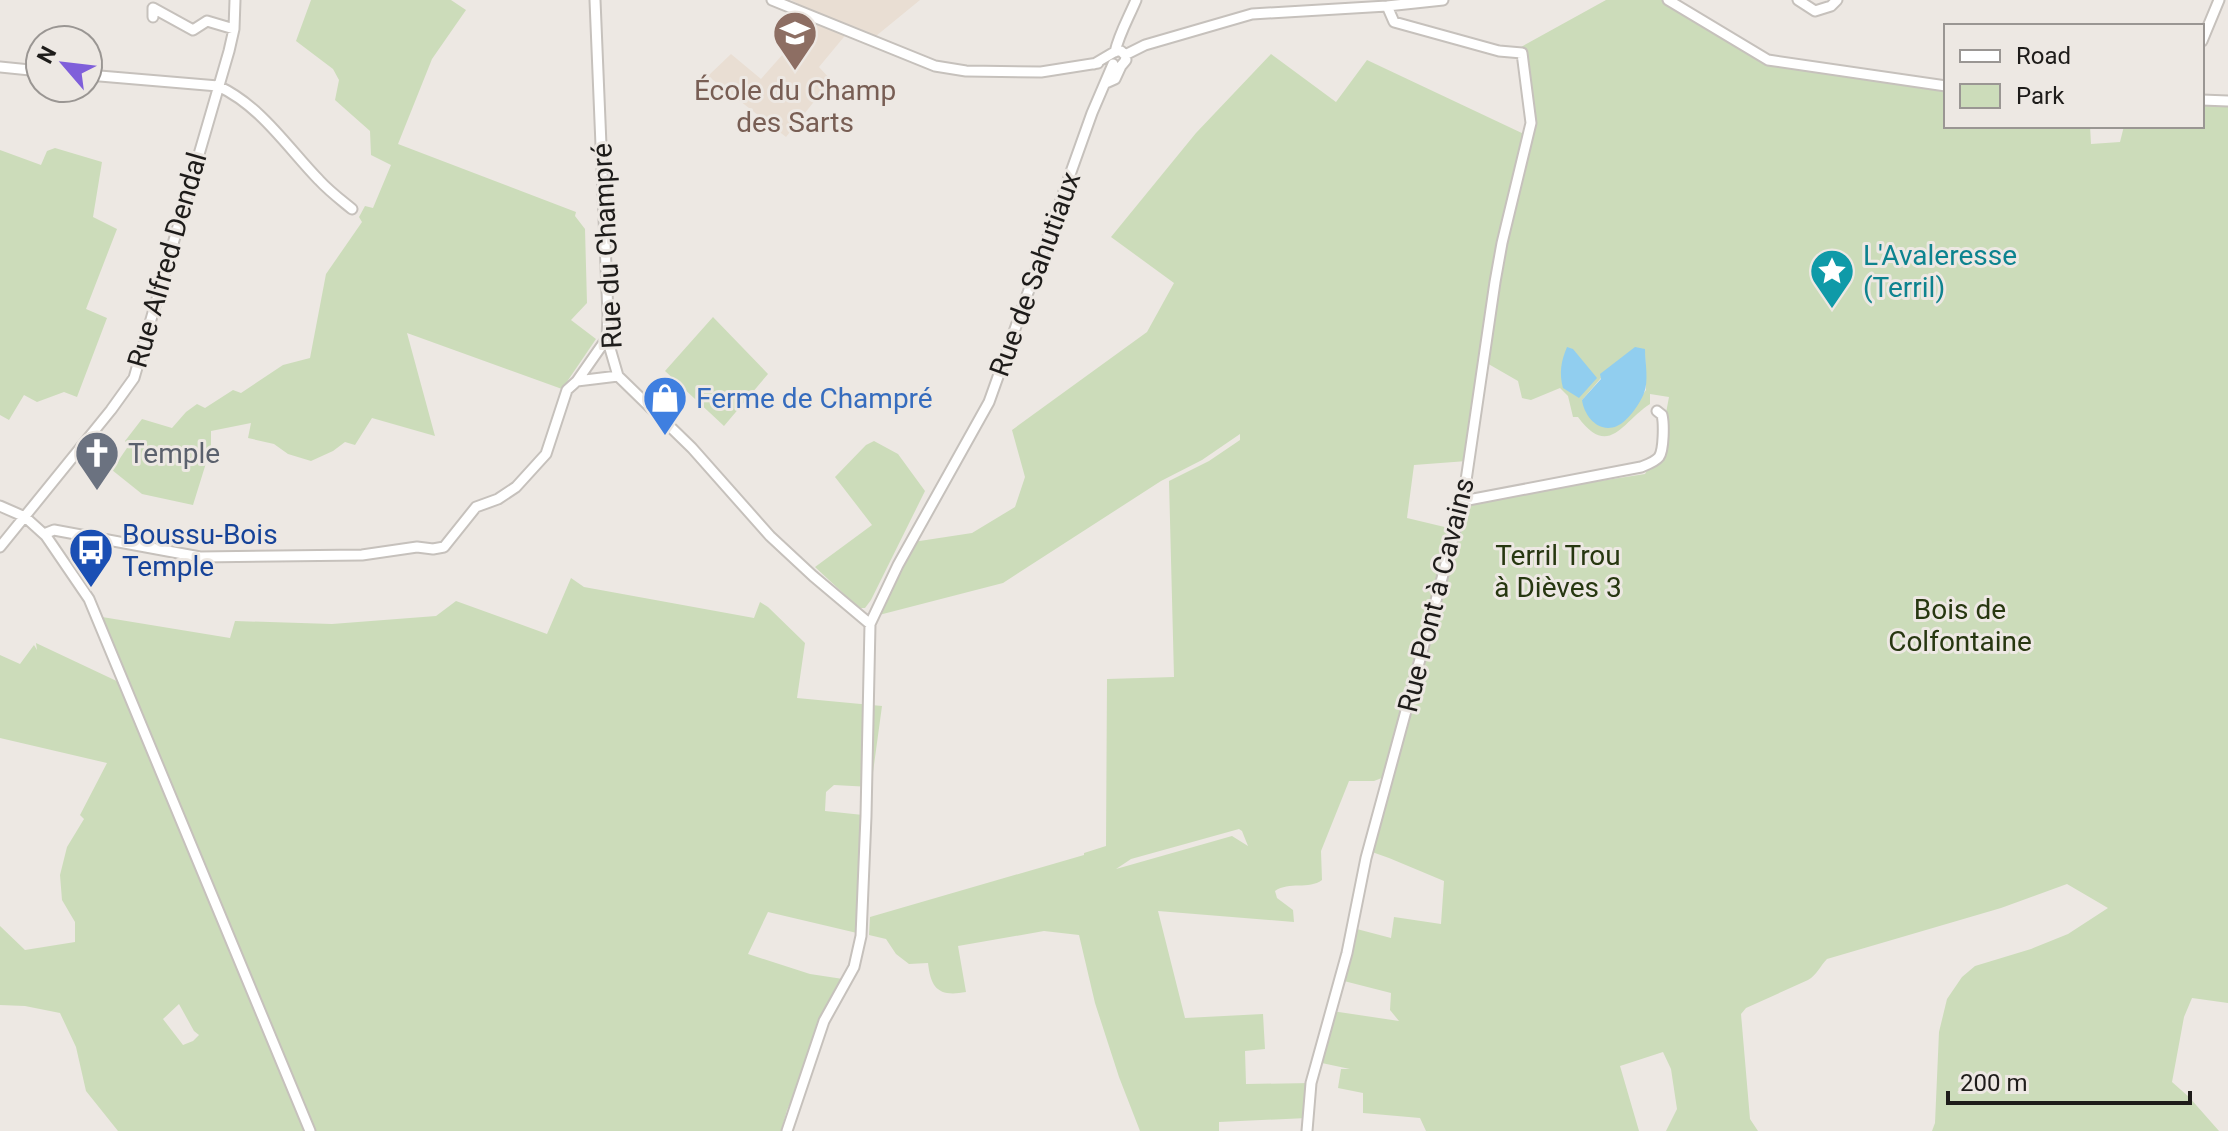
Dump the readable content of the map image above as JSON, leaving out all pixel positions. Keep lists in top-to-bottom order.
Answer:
{
  "streets": {
    "street": [
      "Rue du Champré",
      "Rue Alfred Dendal",
      "Rue de Sahutiaux",
      "Rue Pont à Cavains"
    ]
  },
  "crossings": [
    ["Rue du Champré", "Rue de Sahutiaux"]
  ],
  "parks": ["Terril Trou à Dièves 3", "Bois de Colfontaine"],
  "places": {
    "school or university": ["École du Champ des Sarts"],
    "place": ["L'Avaleresse (Terril)"],
    "shop": ["Ferme de Champré"],
    "church": ["Temple"],
    "bus stop": ["Boussu-Bois Temple"]
  },
  "legend": ["Road", "Park"],
  "scale_bar": "200 m",
  "north": "top left"
}
